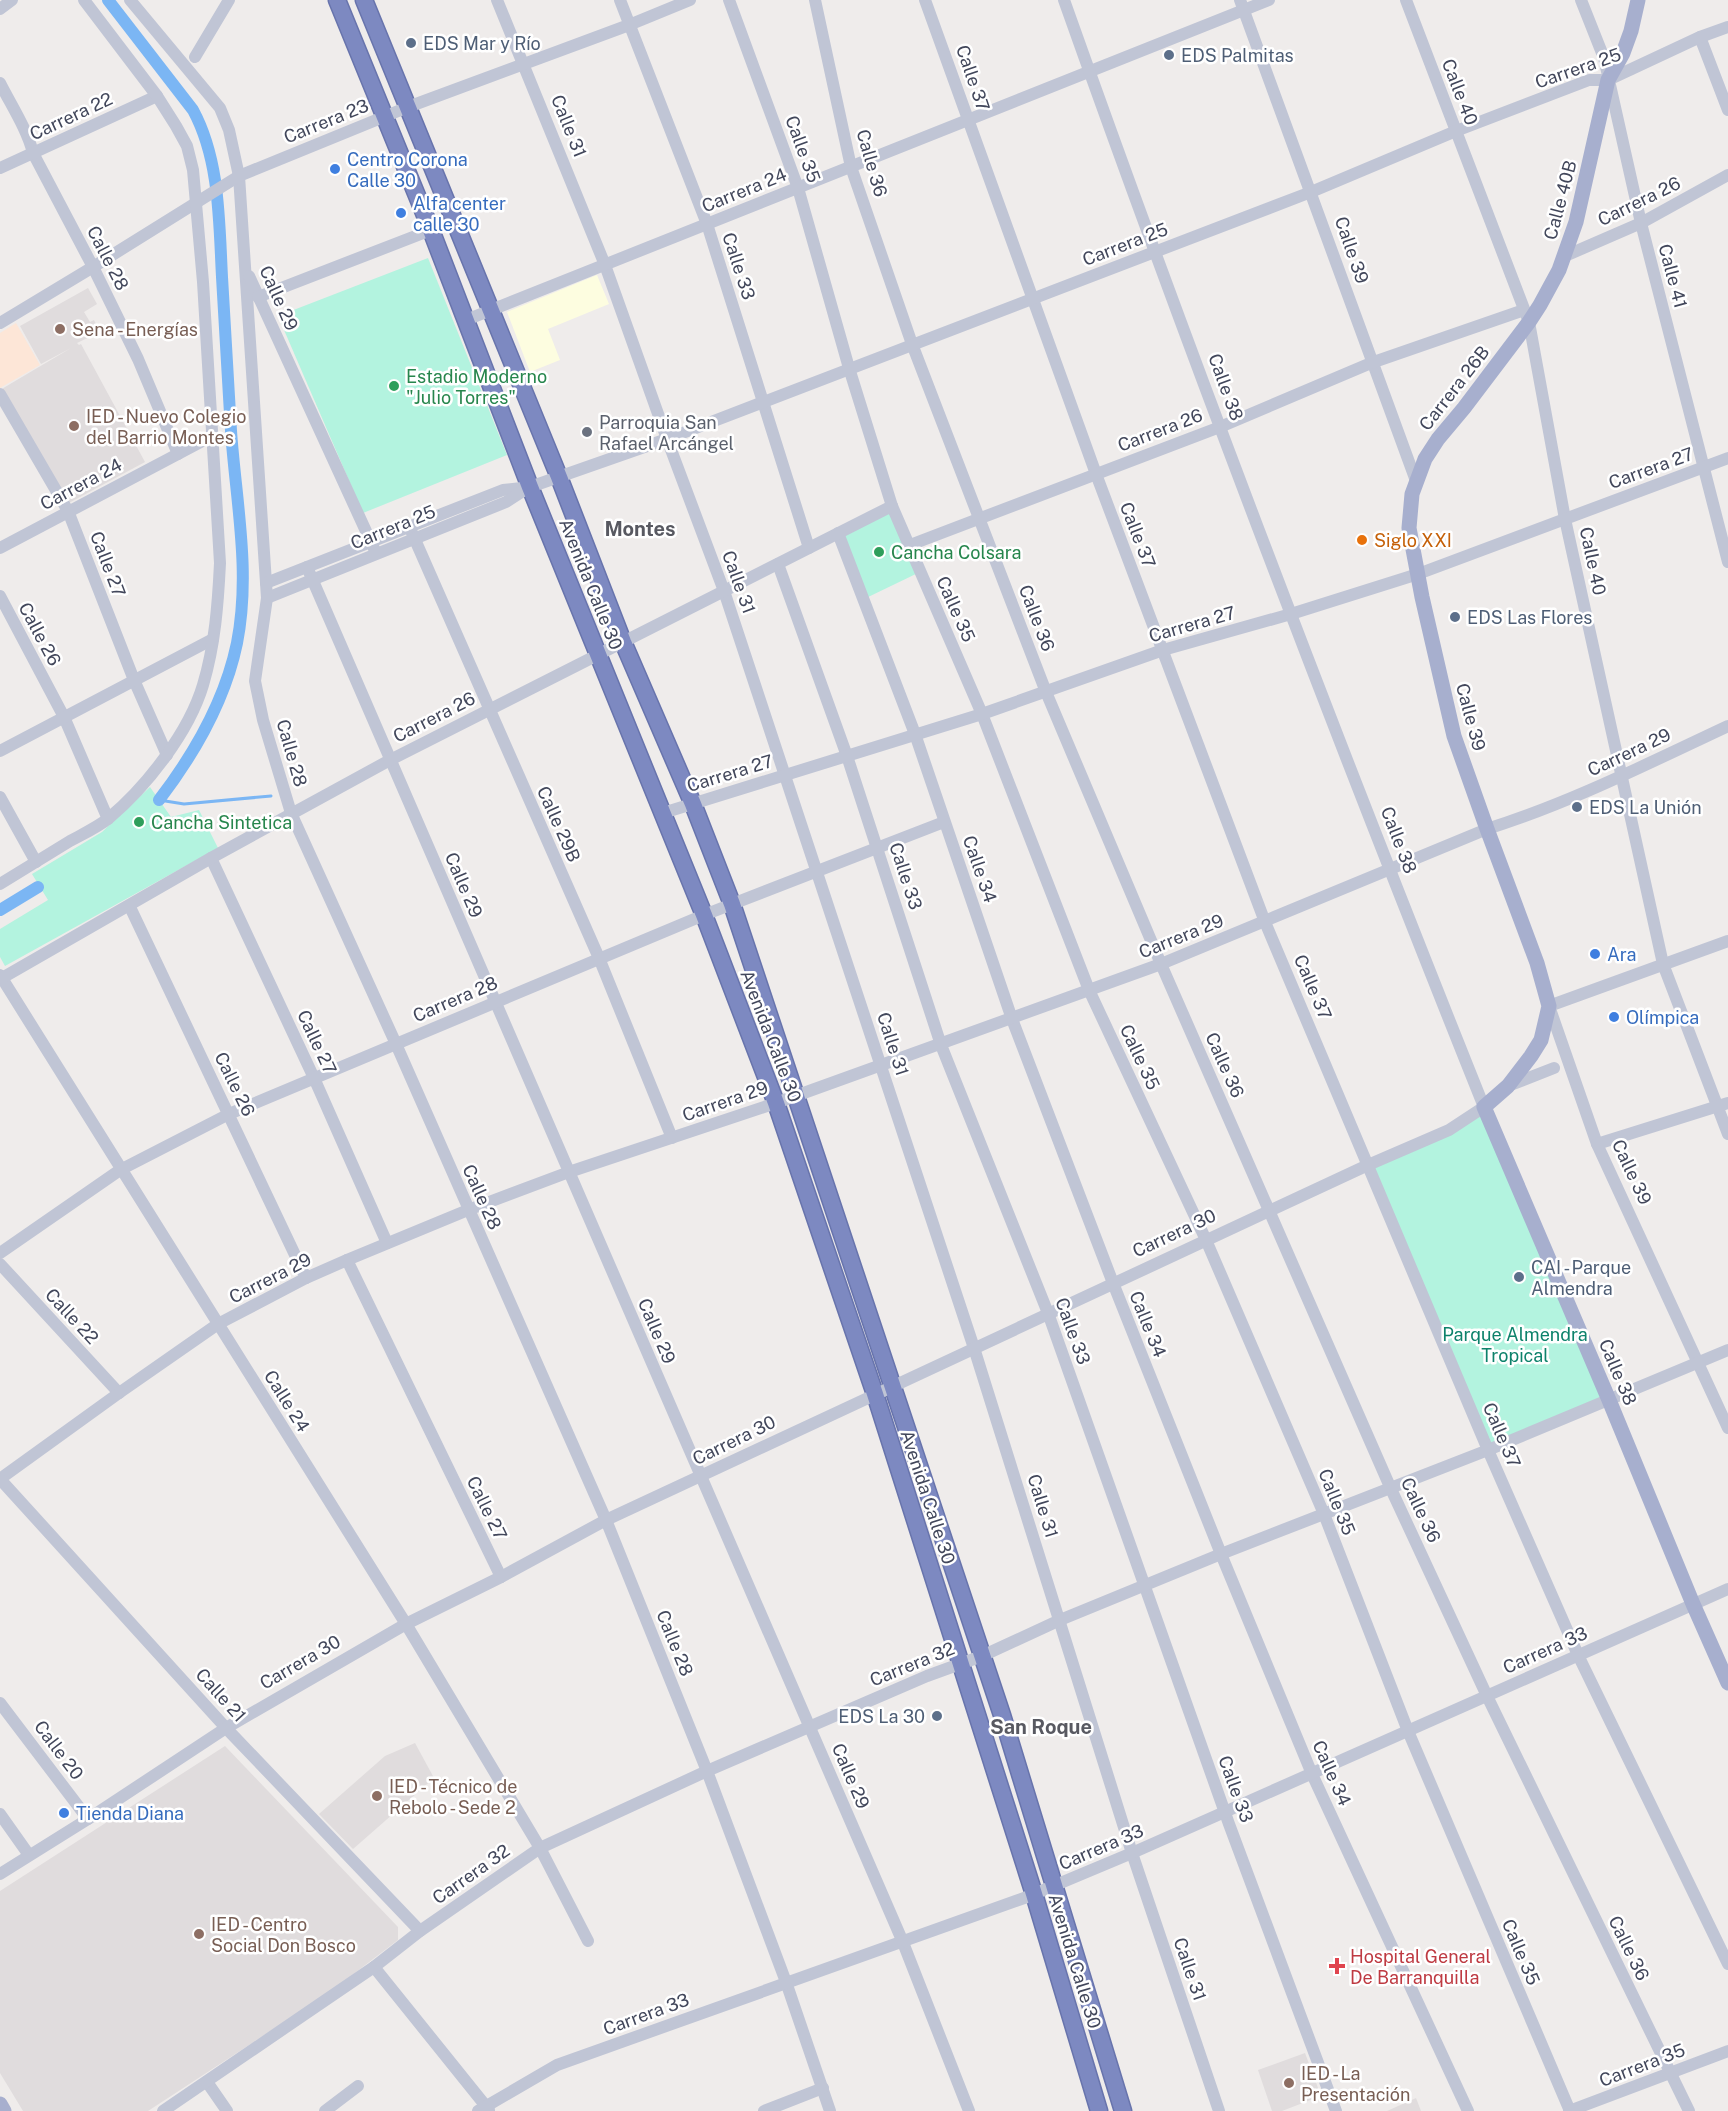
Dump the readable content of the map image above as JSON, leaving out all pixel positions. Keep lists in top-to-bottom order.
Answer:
{
  "streets": {
    "highway": ["Avenida Calle 30"],
    "main road": [
      "Calle 40B",
      "Calle 39",
      "Calle 38",
      "Carrera 26B",
      "Carrera 30"
    ],
    "street": [
      "Carrera 25",
      "Calle 37",
      "Calle 40",
      "Carrera 22",
      "Carrera 23",
      "Calle 31",
      "Calle 35",
      "Calle 36",
      "Carrera 24",
      "Carrera 26",
      "Calle 28",
      "Calle 33",
      "Calle 41",
      "Calle 29",
      "Carrera 27",
      "Calle 27",
      "Calle 26",
      "Carrera 29",
      "Calle 29B",
      "Calle 34",
      "Carrera 28",
      "Calle 22",
      "Calle 24",
      "Carrera 33",
      "Carrera 32",
      "Calle 21",
      "Calle 20",
      "Carrera 35"
    ]
  },
  "crossings": [
    ["Carrera 25", "Calle 37"],
    ["Carrera 25", "Calle 40"],
    ["Carrera 25", "Calle 31"],
    ["Carrera 25", "Calle 35"],
    ["Carrera 25", "Calle 36"],
    ["Carrera 25", "Calle 40B"],
    ["Carrera 25", "Calle 39"],
    ["Carrera 25", "Calle 28"],
    ["Carrera 25", "Calle 33"],
    ["Carrera 25", "Calle 41"],
    ["Carrera 25", "Calle 29"],
    ["Carrera 25", "Calle 38"],
    ["Carrera 25", "Avenida Calle 30"],
    ["Carrera 25", "Calle 29B"],
    ["Calle 37", "Carrera 24"],
    ["Calle 37", "Carrera 26"],
    ["Calle 37", "Carrera 27"],
    ["Calle 37", "Carrera 29"],
    ["Calle 37", "Carrera 30"],
    ["Calle 37", "Carrera 33"],
    ["Calle 37", "Carrera 32"],
    ["Calle 40", "Calle 40B"],
    ["Calle 40", "Carrera 26"],
    ["Calle 40", "Carrera 26B"],
    ["Calle 40", "Carrera 27"],
    ["Calle 40", "Carrera 29"],
    ["Carrera 22", "Calle 28"],
    ["Carrera 23", "Calle 31"],
    ["Carrera 23", "Calle 28"],
    ["Carrera 23", "Calle 33"],
    ["Carrera 23", "Calle 29"],
    ["Carrera 23", "Avenida Calle 30"],
    ["Calle 31", "Carrera 24"],
    ["Calle 31", "Carrera 26"],
    ["Calle 31", "Carrera 27"],
    ["Calle 31", "Carrera 29"],
    ["Calle 31", "Carrera 28"],
    ["Calle 31", "Carrera 30"],
    ["Calle 31", "Carrera 33"],
    ["Calle 31", "Carrera 32"],
    ["Calle 35", "Carrera 24"],
    ["Calle 35", "Carrera 26"],
    ["Calle 35", "Carrera 27"],
    ["Calle 35", "Carrera 29"],
    ["Calle 35", "Carrera 30"],
    ["Calle 35", "Carrera 33"],
    ["Calle 35", "Carrera 32"],
    ["Calle 35", "Carrera 35"],
    ["Calle 36", "Carrera 24"],
    ["Calle 36", "Carrera 26"],
    ["Calle 36", "Carrera 27"],
    ["Calle 36", "Carrera 29"],
    ["Calle 36", "Carrera 30"],
    ["Calle 36", "Carrera 33"],
    ["Calle 36", "Carrera 32"],
    ["Calle 36", "Carrera 35"],
    ["Carrera 24", "Calle 39"],
    ["Carrera 24", "Calle 28"],
    ["Carrera 24", "Calle 33"],
    ["Carrera 24", "Calle 38"],
    ["Carrera 24", "Calle 27"],
    ["Carrera 24", "Avenida Calle 30"],
    ["Calle 40B", "Carrera 26"],
    ["Calle 40B", "Calle 41"],
    ["Calle 40B", "Carrera 26B"],
    ["Carrera 26", "Calle 39"],
    ["Carrera 26", "Calle 28"],
    ["Carrera 26", "Calle 33"],
    ["Carrera 26", "Calle 41"],
    ["Carrera 26", "Calle 29"],
    ["Carrera 26", "Calle 38"],
    ["Carrera 26", "Carrera 26B"],
    ["Carrera 26", "Calle 27"],
    ["Carrera 26", "Avenida Calle 30"],
    ["Carrera 26", "Calle 26"],
    ["Carrera 26", "Calle 29B"],
    ["Carrera 26", "Calle 34"],
    ["Carrera 26", "Calle 24"],
    ["Calle 39", "Carrera 26B"],
    ["Calle 39", "Carrera 27"],
    ["Calle 39", "Carrera 29"],
    ["Calle 39", "Carrera 30"],
    ["Calle 39", "Carrera 32"],
    ["Calle 28", "Calle 29"],
    ["Calle 28", "Carrera 29"],
    ["Calle 28", "Carrera 28"],
    ["Calle 28", "Carrera 30"],
    ["Calle 28", "Carrera 33"],
    ["Calle 28", "Carrera 32"],
    ["Calle 33", "Carrera 27"],
    ["Calle 33", "Carrera 29"],
    ["Calle 33", "Carrera 28"],
    ["Calle 33", "Carrera 30"],
    ["Calle 33", "Carrera 33"],
    ["Calle 33", "Carrera 32"],
    ["Calle 41", "Carrera 27"],
    ["Calle 29", "Carrera 29"],
    ["Calle 29", "Carrera 28"],
    ["Calle 29", "Carrera 30"],
    ["Calle 29", "Carrera 33"],
    ["Calle 29", "Carrera 32"],
    ["Calle 38", "Carrera 27"],
    ["Calle 38", "Carrera 29"],
    ["Calle 38", "Carrera 30"],
    ["Calle 38", "Carrera 33"],
    ["Calle 38", "Carrera 32"],
    ["Carrera 27", "Avenida Calle 30"],
    ["Carrera 27", "Calle 34"],
    ["Calle 27", "Carrera 29"],
    ["Calle 27", "Carrera 28"],
    ["Calle 27", "Carrera 30"],
    ["Avenida Calle 30", "Carrera 29"],
    ["Avenida Calle 30", "Carrera 28"],
    ["Avenida Calle 30", "Carrera 30"],
    ["Avenida Calle 30", "Carrera 33"],
    ["Avenida Calle 30", "Carrera 32"],
    ["Calle 26", "Carrera 29"],
    ["Calle 26", "Carrera 28"],
    ["Carrera 29", "Calle 29B"],
    ["Carrera 29", "Calle 34"],
    ["Carrera 29", "Calle 22"],
    ["Carrera 29", "Calle 24"],
    ["Carrera 29", "Calle 21"],
    ["Calle 29B", "Carrera 28"],
    ["Calle 34", "Carrera 28"],
    ["Calle 34", "Carrera 30"],
    ["Calle 34", "Carrera 33"],
    ["Calle 34", "Carrera 32"],
    ["Carrera 28", "Calle 24"],
    ["Carrera 30", "Calle 24"],
    ["Carrera 30", "Calle 21"],
    ["Carrera 30", "Calle 20"],
    ["Calle 24", "Carrera 32"],
    ["Carrera 32", "Calle 21"]
  ],
  "districts": ["Montes", "San Roque"],
  "parks": ["Parque Almendra Tropical"],
  "places": {
    "other": [
      "EDS Mar y Río",
      "EDS Palmitas",
      "Centro Corona Calle 30",
      "Alfa center calle 30",
      "Sena - Energías",
      "Estadio Moderno \"Julio Torres\"",
      "IED - Nuevo Colegio del Barrio Montes",
      "Parroquia San Rafael Arcángel",
      "Siglo XXI",
      "Cancha Colsara",
      "EDS Las Flores",
      "EDS La Unión",
      "Cancha Sintetica",
      "Ara",
      "Olímpica",
      "CAI - Parque Almendra",
      "EDS La 30",
      "IED - Técnico de Rebolo - Sede 2",
      "Tienda Diana",
      "IED - Centro Social Don Bosco",
      "IED - La Presentación"
    ],
    "health": ["Hospital General De Barranquilla"]
  }
}
